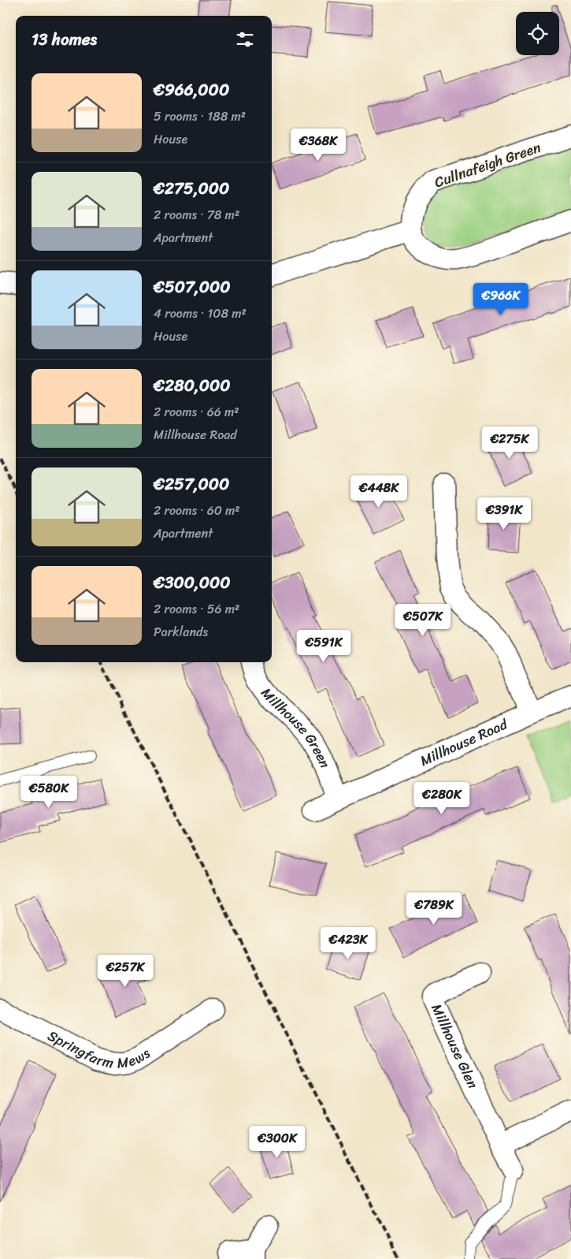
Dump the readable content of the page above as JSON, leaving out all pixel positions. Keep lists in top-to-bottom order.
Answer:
{
  "streets": {
    "street": [
      "Cullnafeigh Green",
      "Millhouse Green",
      "Millhouse Road",
      "Springfarm Mews",
      "Millhouse Glen"
    ]
  },
  "crossings": [
    ["Millhouse Green", "Millhouse Road"]
  ],
  "page": {
    "heading": "13 homes",
    "list": [
      {
        "name": "€966,000",
        "note": "5 rooms · 188 m² · House"
      },
      {
        "name": "€275,000",
        "note": "2 rooms · 78 m² · Apartment"
      },
      {
        "name": "€507,000",
        "note": "4 rooms · 108 m² · House"
      },
      {
        "name": "€280,000",
        "note": "2 rooms · 66 m² · Millhouse Road"
      },
      {
        "name": "€257,000",
        "note": "2 rooms · 60 m² · Apartment"
      },
      {
        "name": "€300,000",
        "note": "2 rooms · 56 m² · Parklands"
      }
    ],
    "price": [
      "€368K",
      "€966K",
      "€275K",
      "€448K",
      "€391K",
      "€507K",
      "€591K",
      "€580K",
      "€280K",
      "€789K",
      "€423K",
      "€257K",
      "€300K"
    ]
  }
}
